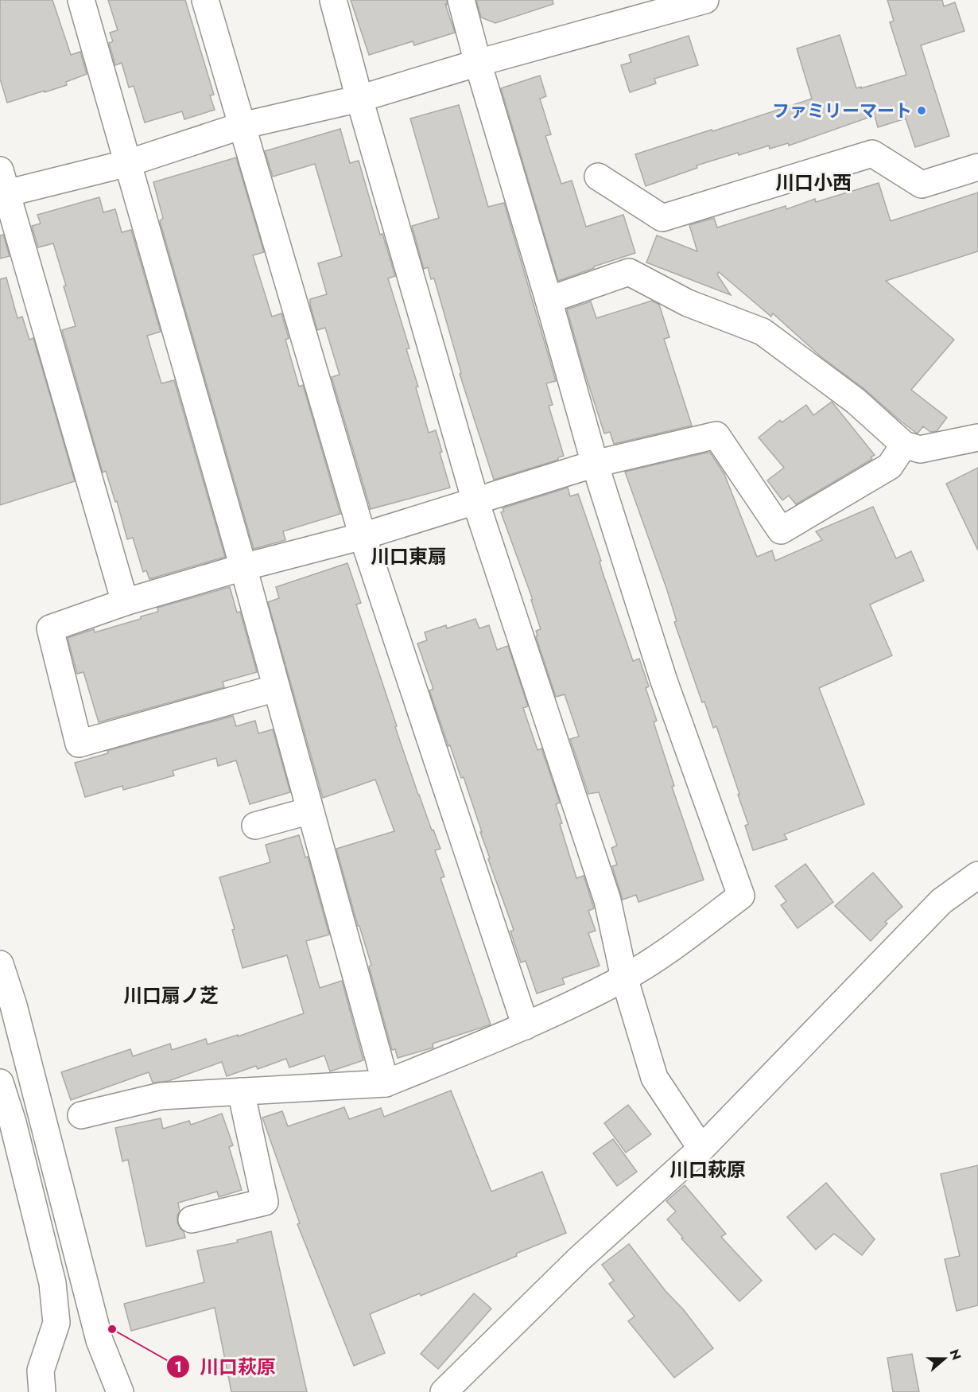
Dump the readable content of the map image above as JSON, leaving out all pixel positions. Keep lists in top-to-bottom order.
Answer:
{
  "districts": [
    "川口小西",
    "川口東扇",
    "川口扇ノ芝",
    "川口萩原"
  ],
  "places": ["ファミリーマート", "川口萩原"],
  "north": "right"
}
